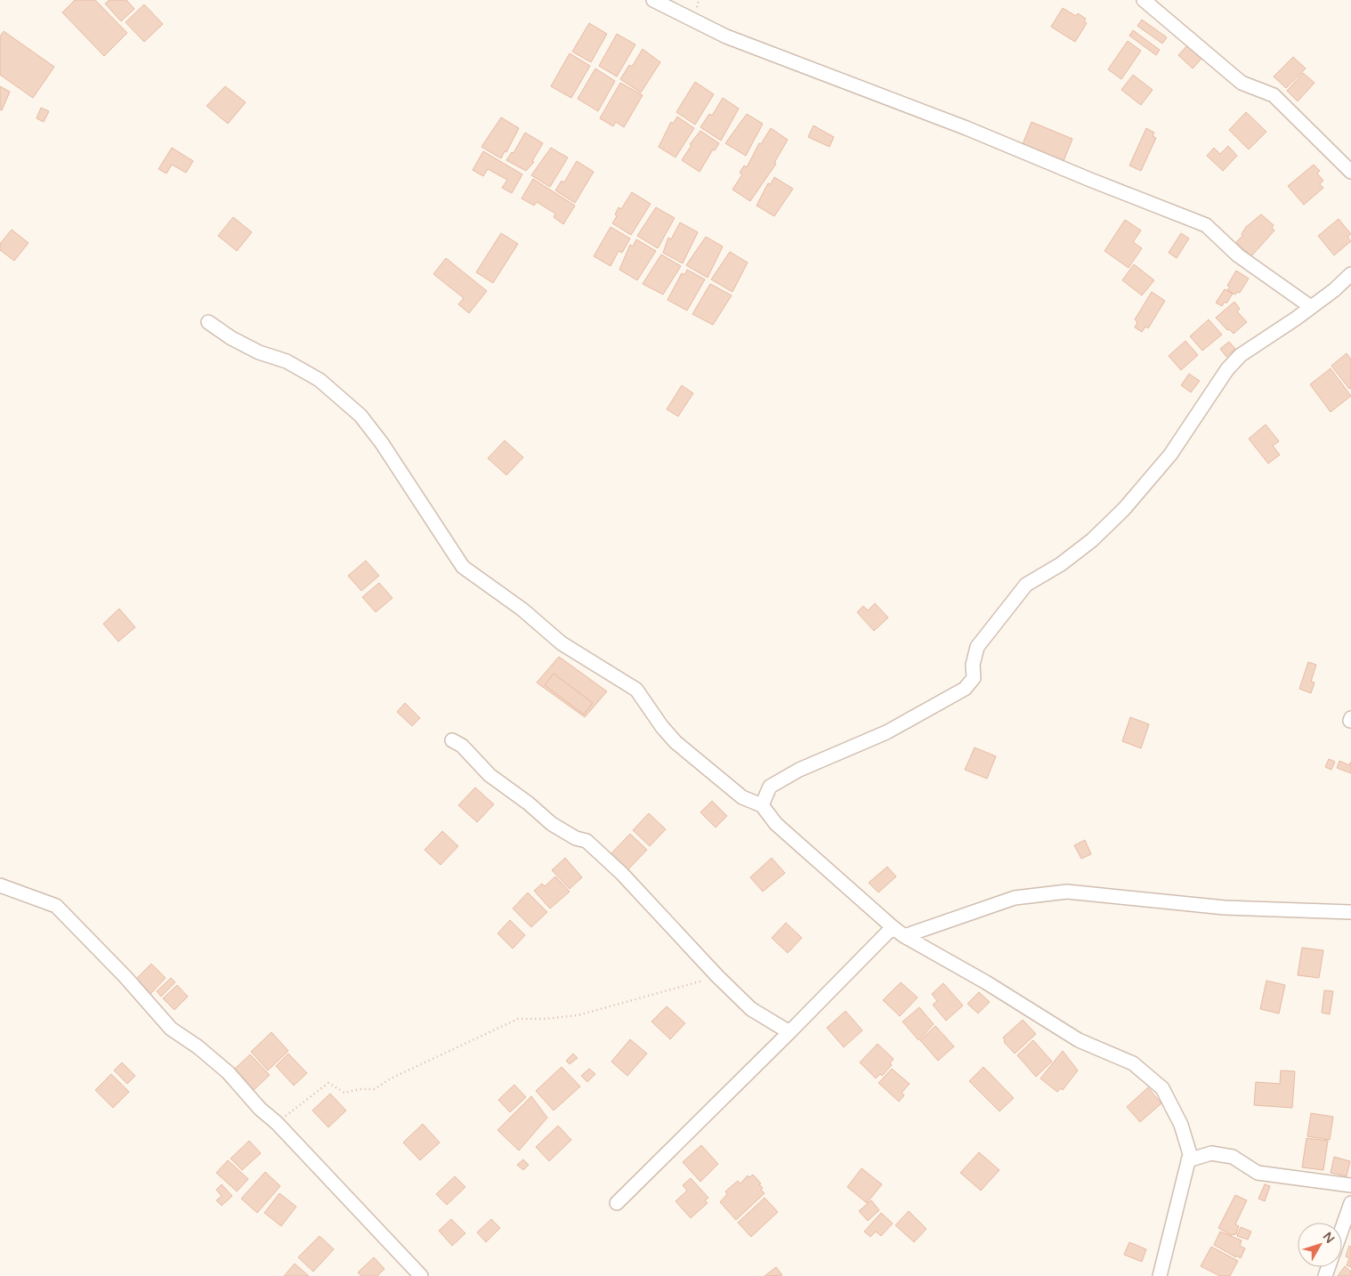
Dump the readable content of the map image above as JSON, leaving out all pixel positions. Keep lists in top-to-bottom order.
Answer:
{
  "north": "top right"
}
